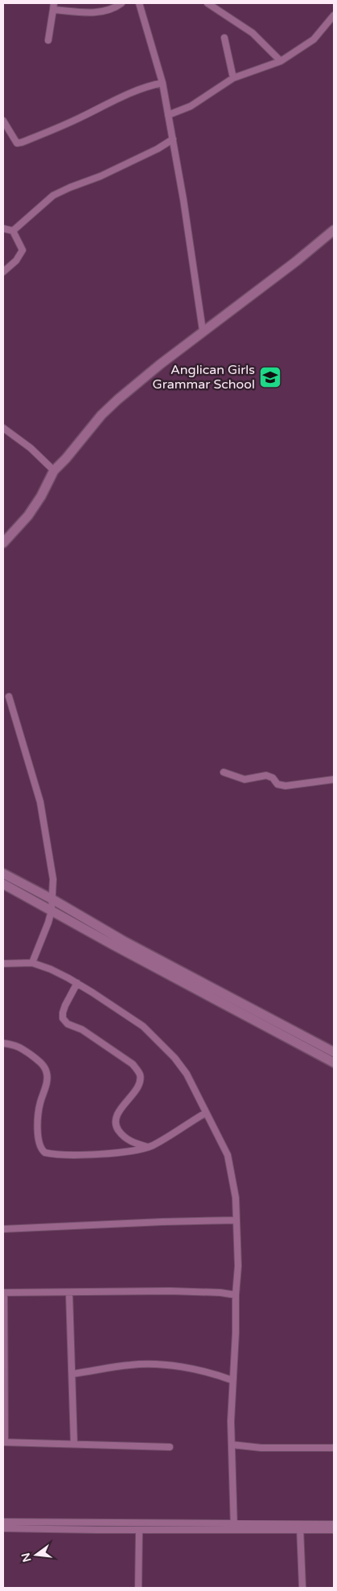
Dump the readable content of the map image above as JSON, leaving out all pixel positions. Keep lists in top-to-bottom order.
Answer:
{
  "places": {
    "school or university": ["Anglican Girls Grammar School"]
  },
  "north": "left"
}
